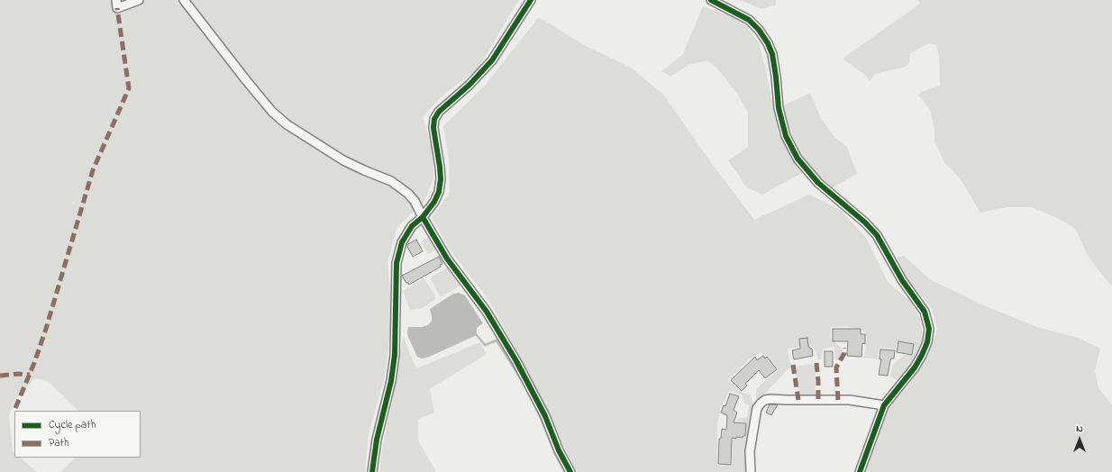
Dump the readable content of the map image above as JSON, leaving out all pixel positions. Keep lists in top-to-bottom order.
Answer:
{
  "legend": ["Cycle path", "Path"],
  "north": "top"
}
